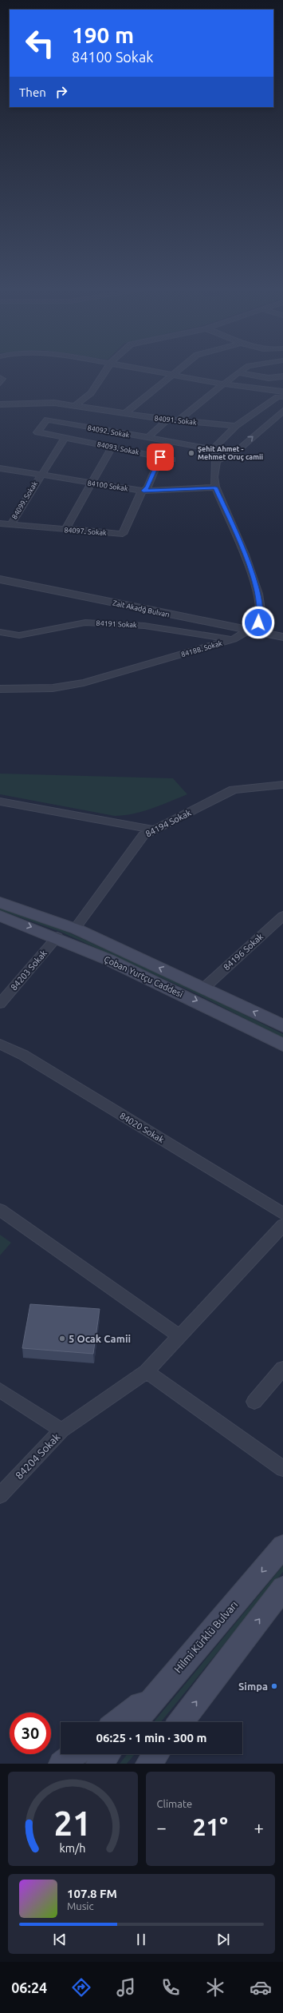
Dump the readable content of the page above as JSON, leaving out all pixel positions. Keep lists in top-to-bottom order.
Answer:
{
  "streets": {
    "main road": ["Çoban Yurtçu Caddesi", "Hilmi Kürklü Bulvarı"],
    "street": [
      "84091. Sokak",
      "84092. Sokak",
      "84093. Sokak",
      "84100 Sokak",
      "84099. Sokak",
      "84097. Sokak",
      "Zait Akadğ Bulvarı",
      "84191 Sokak",
      "84188. Sokak",
      "84194 Sokak",
      "84196 Sokak",
      "84203 Sokak",
      "84020 Sokak",
      "84204 Sokak"
    ]
  },
  "crossings": [
    ["84092. Sokak", "84093. Sokak"],
    ["84092. Sokak", "84099. Sokak"],
    ["84093. Sokak", "84099. Sokak"],
    ["84100 Sokak", "84099. Sokak"],
    ["84100 Sokak", "84097. Sokak"],
    ["84100 Sokak", "84188. Sokak"],
    ["84099. Sokak", "84097. Sokak"],
    ["Zait Akadğ Bulvarı", "84188. Sokak"],
    ["84191 Sokak", "84188. Sokak"],
    ["84194 Sokak", "Çoban Yurtçu Caddesi"],
    ["84196 Sokak", "Çoban Yurtçu Caddesi"],
    ["84203 Sokak", "Çoban Yurtçu Caddesi"]
  ],
  "places": ["Şehit Ahmet - Mehmet Oruç camii", "5 Ocak Camii", "Simpa"],
  "page": {
    "turn": ["190 m", "84100 Sokak"],
    "then": "Then",
    "limit": "30",
    "trip": "06:25 · 1 min · 300 m",
    "tile": "Climate",
    "heat": ["−", "21°", "+"],
    "song": ["107.8 FM", "Music"],
    "tabs": "06:24",
    "gauge": ["21", "km/h"]
  }
}
